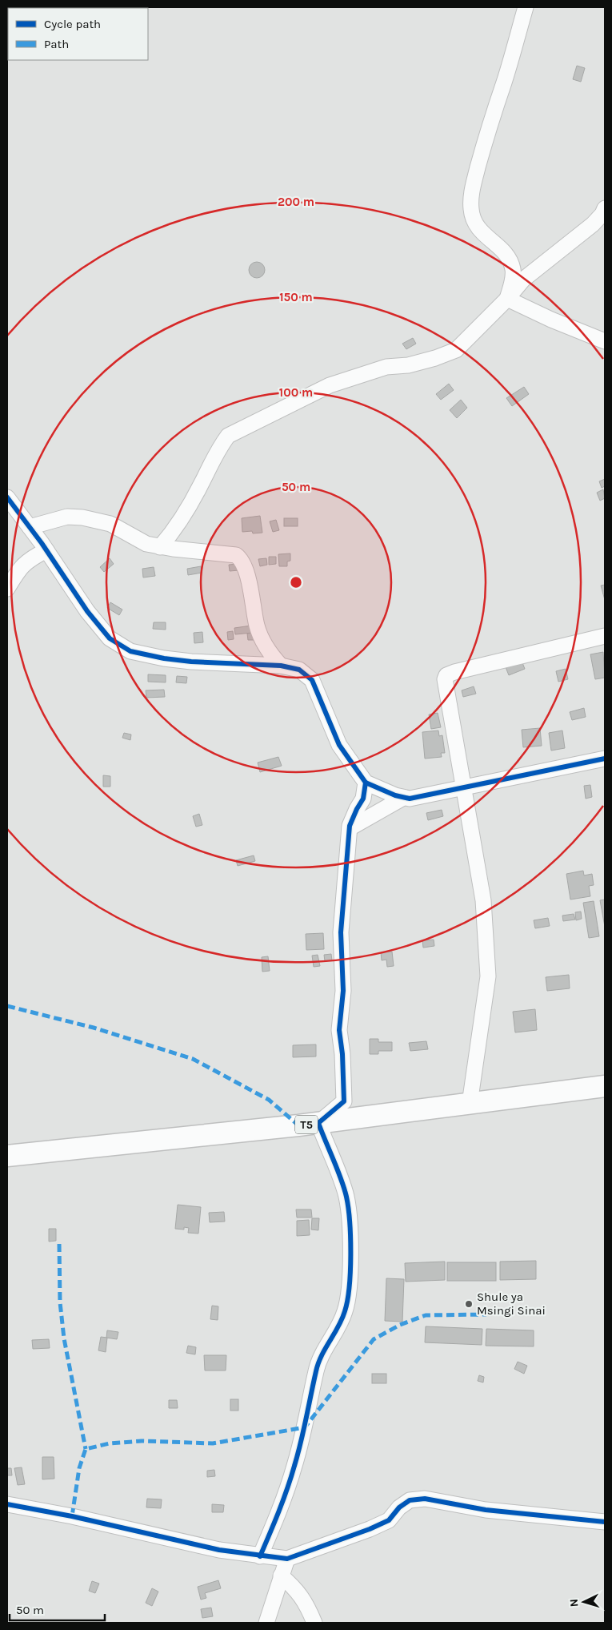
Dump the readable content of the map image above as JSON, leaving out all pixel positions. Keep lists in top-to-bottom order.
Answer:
{
  "streets": {
    "highway": ["T5"]
  },
  "places": ["Shule ya Msingi Sinai"],
  "legend": ["Cycle path", "Path"],
  "scale_bar": "50 m",
  "north": "left",
  "rings": [
    "200 m",
    "150 m",
    "100 m",
    "50 m"
  ]
}
